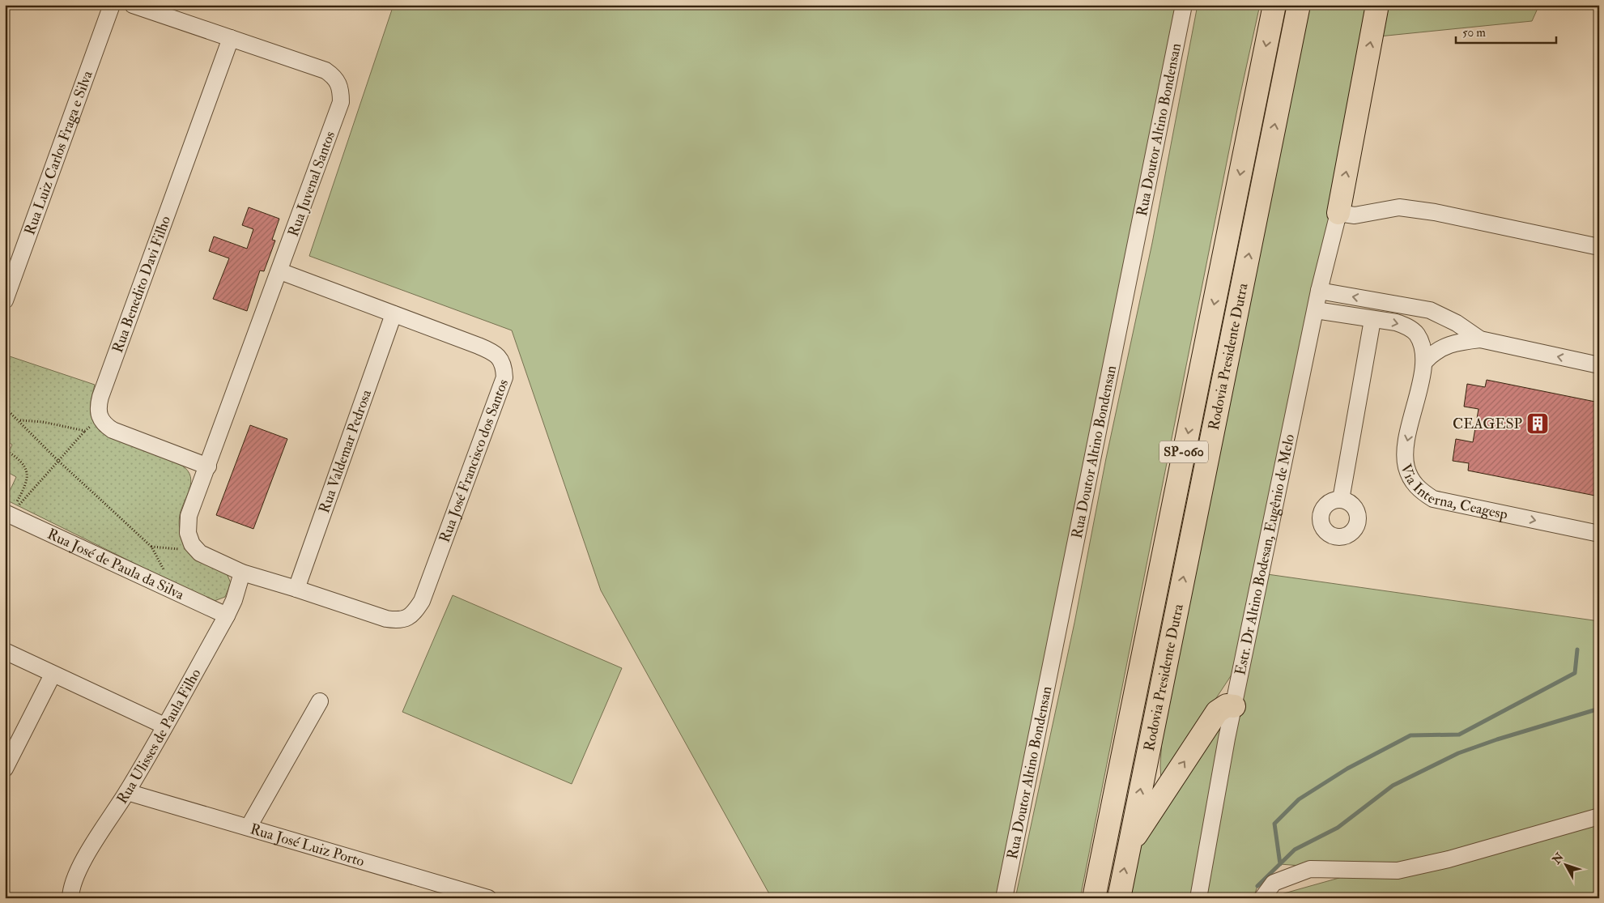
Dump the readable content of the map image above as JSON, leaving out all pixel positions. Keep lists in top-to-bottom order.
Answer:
{
  "streets": {
    "highway": ["Rodovia Presidente Dutra", "SP-060"],
    "street": [
      "Rua Doutor Altino Bondensan",
      "Rua Luiz Carlos Fraga e Silva",
      "Rua Juvenal Santos",
      "Rua Benedito Davi Filho",
      "Rua Valdemar Pedrosa",
      "Rua José Francisco dos Santos",
      "Via Interna, Ceagesp",
      "Estr. Dr Altino Bodesan, Eugênio de Melo",
      "Rua José de Paula da Silva",
      "Rua Ulisses de Paula Filho",
      "Rua José Luiz Porto"
    ]
  },
  "crossings": [
    ["Rua Juvenal Santos", "Rua Benedito Davi Filho"],
    ["Rua Juvenal Santos", "Rua José Francisco dos Santos"],
    ["Rua Valdemar Pedrosa", "Rua José Francisco dos Santos"],
    ["Rua José Francisco dos Santos", "Rua Ulisses de Paula Filho"],
    ["Via Interna, Ceagesp", "Estr. Dr Altino Bodesan, Eugênio de Melo"],
    ["Rua José de Paula da Silva", "Rua Ulisses de Paula Filho"],
    ["Rua Ulisses de Paula Filho", "Rua José Luiz Porto"]
  ],
  "places": {
    "building": ["CEAGESP"]
  },
  "scale_bar": "50 m",
  "north": "top left"
}
